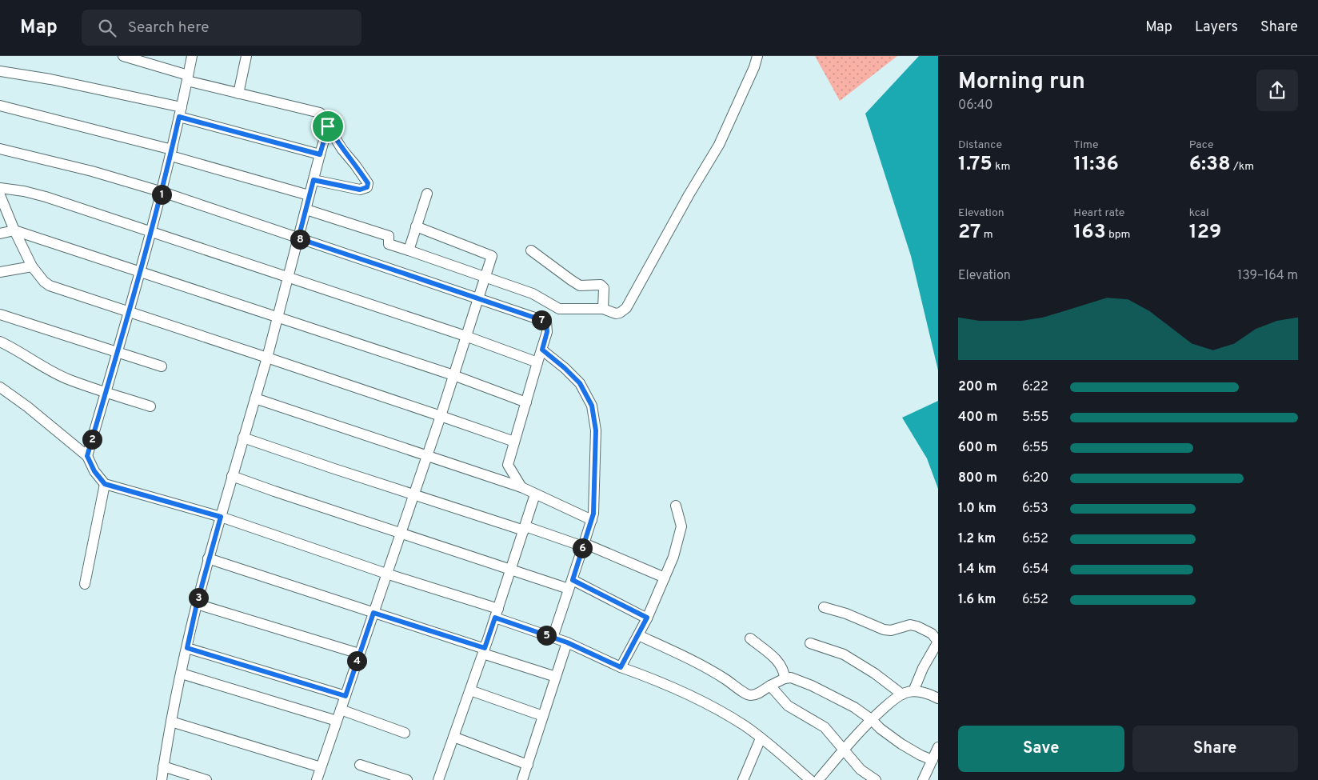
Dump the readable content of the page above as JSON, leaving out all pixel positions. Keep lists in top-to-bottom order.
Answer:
{
  "page": {
    "header": "Map",
    "search": "Search here",
    "nav": ["Map", "Layers", "Share"],
    "heading": ["Morning run", "06:40"],
    "stats": [
      ["Distance", "1.75 km"],
      ["Time", "11:36"],
      ["Pace", "6:38 /km"],
      ["Elevation", "27 m"],
      ["Heart rate", "163 bpm"],
      ["kcal", "129"]
    ],
    "pins": [
      "1",
      "8",
      "7",
      "2",
      "6",
      "3",
      "5",
      "4"
    ],
    "chart": ["Elevation", "139–164 m"],
    "list": [
      {
        "name": "200 m",
        "note": "6:22"
      },
      {
        "name": "400 m",
        "note": "5:55"
      },
      {
        "name": "600 m",
        "note": "6:55"
      },
      {
        "name": "800 m",
        "note": "6:20"
      },
      {
        "name": "1.0 km",
        "note": "6:53"
      },
      {
        "name": "1.2 km",
        "note": "6:52"
      },
      {
        "name": "1.4 km",
        "note": "6:54"
      },
      {
        "name": "1.6 km",
        "note": "6:52"
      }
    ],
    "buttons": ["Save", "Share"]
  }
}
